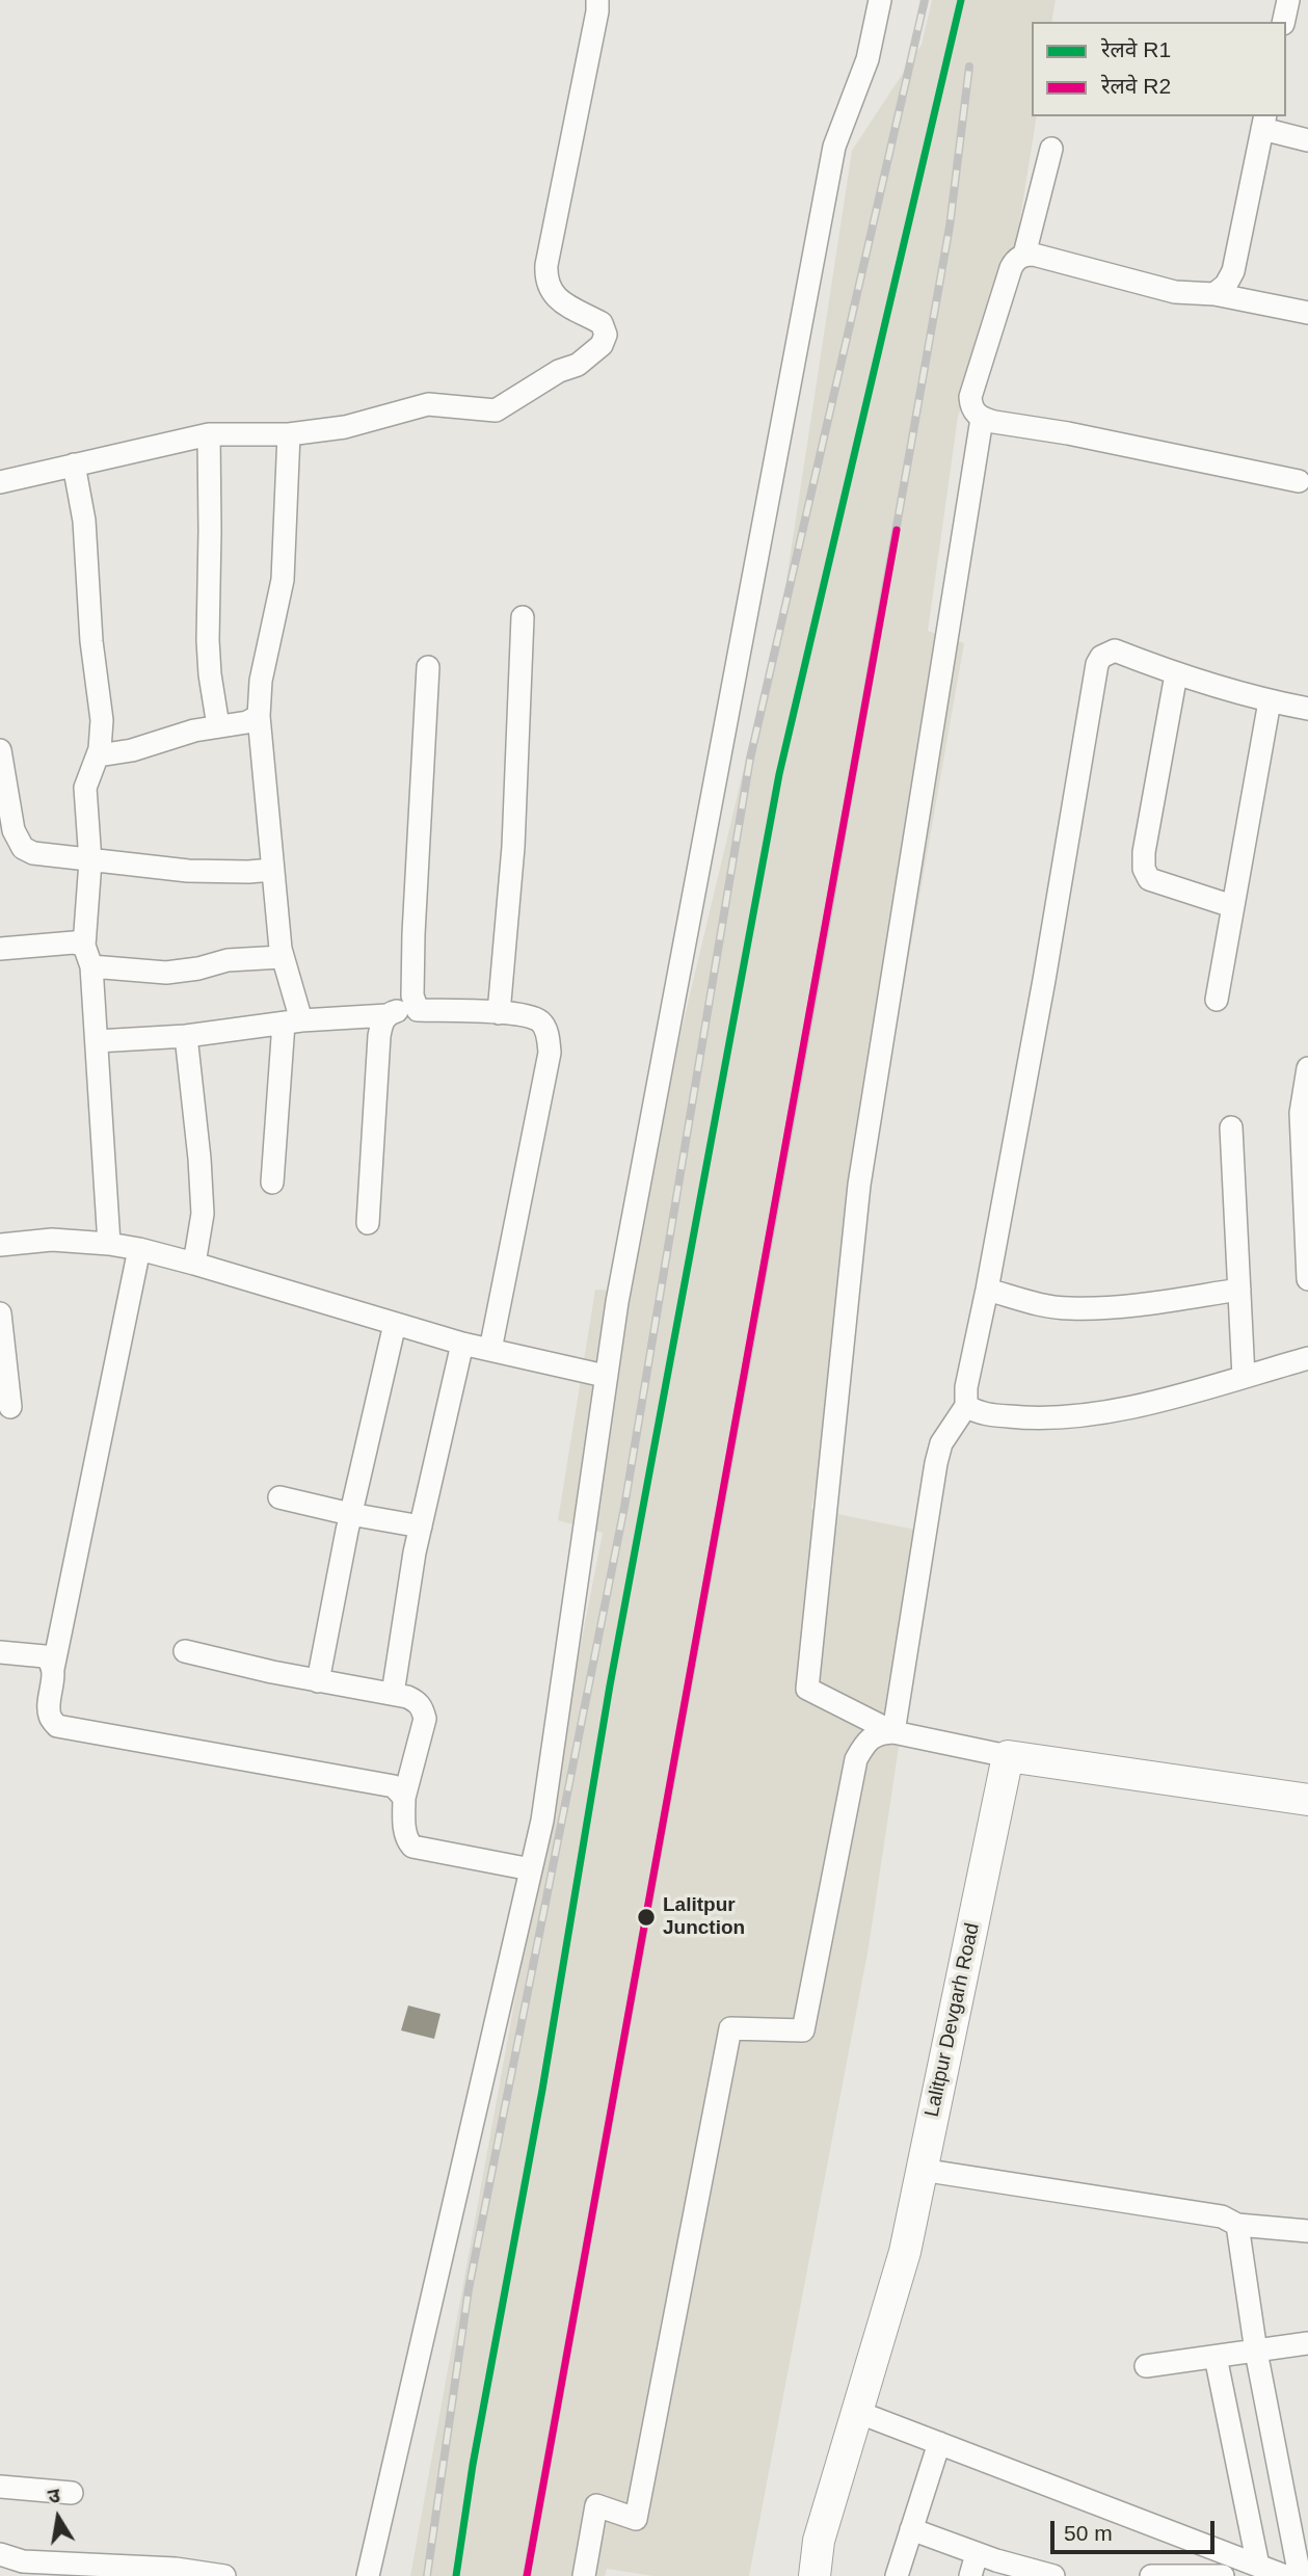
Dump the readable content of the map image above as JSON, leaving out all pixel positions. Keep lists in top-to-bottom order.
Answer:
{
  "streets": {
    "main road": ["Lalitpur Devgarh Road"]
  },
  "places": ["Lalitpur Junction"],
  "lines": ["rail line R1", "rail line R2"],
  "legend": ["रेलवे R1", "रेलवे R2"],
  "scale_bar": "50 m",
  "north": "top"
}
